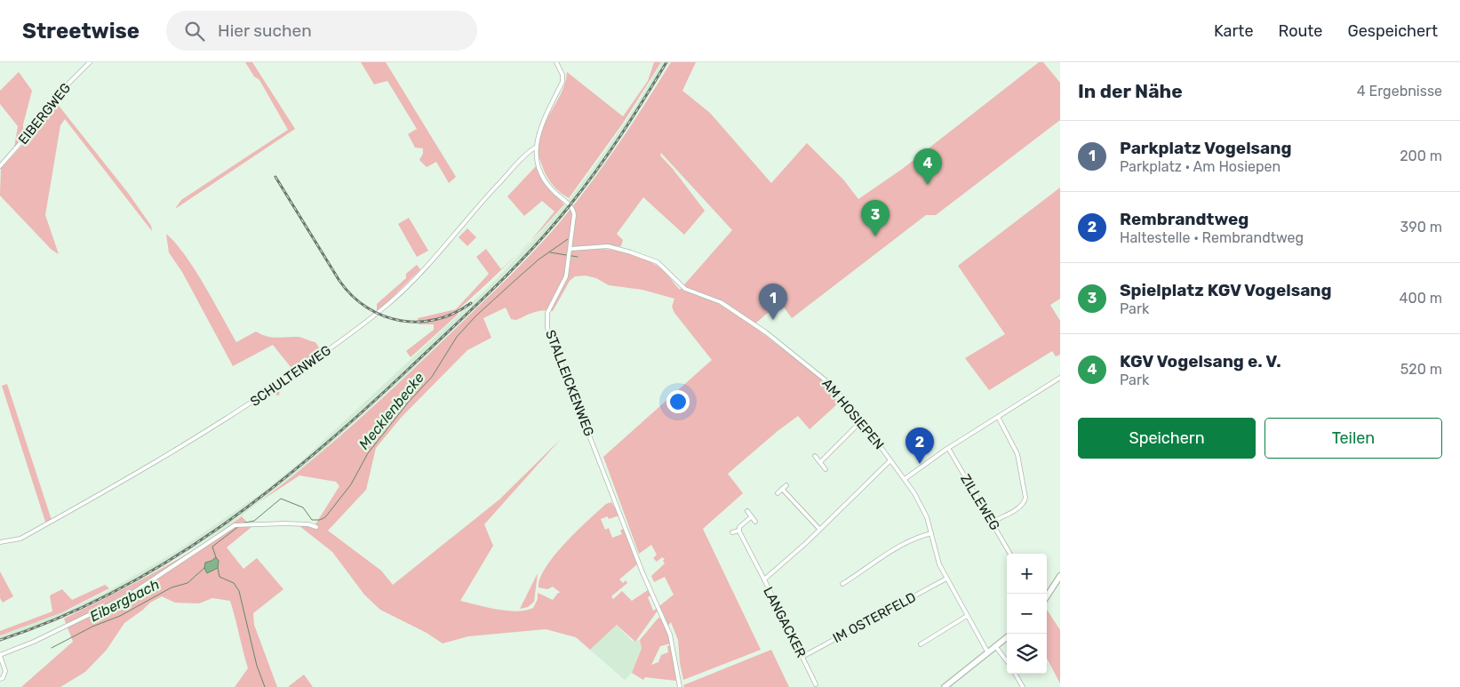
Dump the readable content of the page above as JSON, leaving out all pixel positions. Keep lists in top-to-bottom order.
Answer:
{
  "streets": {
    "street": [
      "EIBERGWEG",
      "SCHULTENWEG",
      "STALLEICKENWEG",
      "AM HOSIEPEN",
      "ZILLEWEG",
      "IM OSTERFELD",
      "LANGACKER"
    ]
  },
  "crossings": [
    ["SCHULTENWEG", "STALLEICKENWEG"],
    ["STALLEICKENWEG", "AM HOSIEPEN"],
    ["AM HOSIEPEN", "IM OSTERFELD"],
    ["AM HOSIEPEN", "LANGACKER"],
    ["IM OSTERFELD", "LANGACKER"]
  ],
  "water": ["Mecklenbecke", "Eibergbach"],
  "page": {
    "header": "Streetwise",
    "search": "Hier suchen",
    "nav": ["Karte", "Route", "Gespeichert"],
    "heading": ["In der Nähe", "4 Ergebnisse"],
    "list": [
      {
        "mark": "1",
        "name": "Parkplatz Vogelsang",
        "note": "Parkplatz · Am Hosiepen",
        "value": "200 m"
      },
      {
        "mark": "2",
        "name": "Rembrandtweg",
        "note": "Haltestelle · Rembrandtweg",
        "value": "390 m"
      },
      {
        "mark": "3",
        "name": "Spielplatz KGV Vogelsang",
        "note": "Park",
        "value": "400 m"
      },
      {
        "mark": "4",
        "name": "KGV Vogelsang e. V.",
        "note": "Park",
        "value": "520 m"
      }
    ],
    "pins": [
      "4",
      "3",
      "1",
      "2"
    ],
    "buttons": ["Speichern", "Teilen"],
    "map_buttons": ["+", "−"]
  }
}
